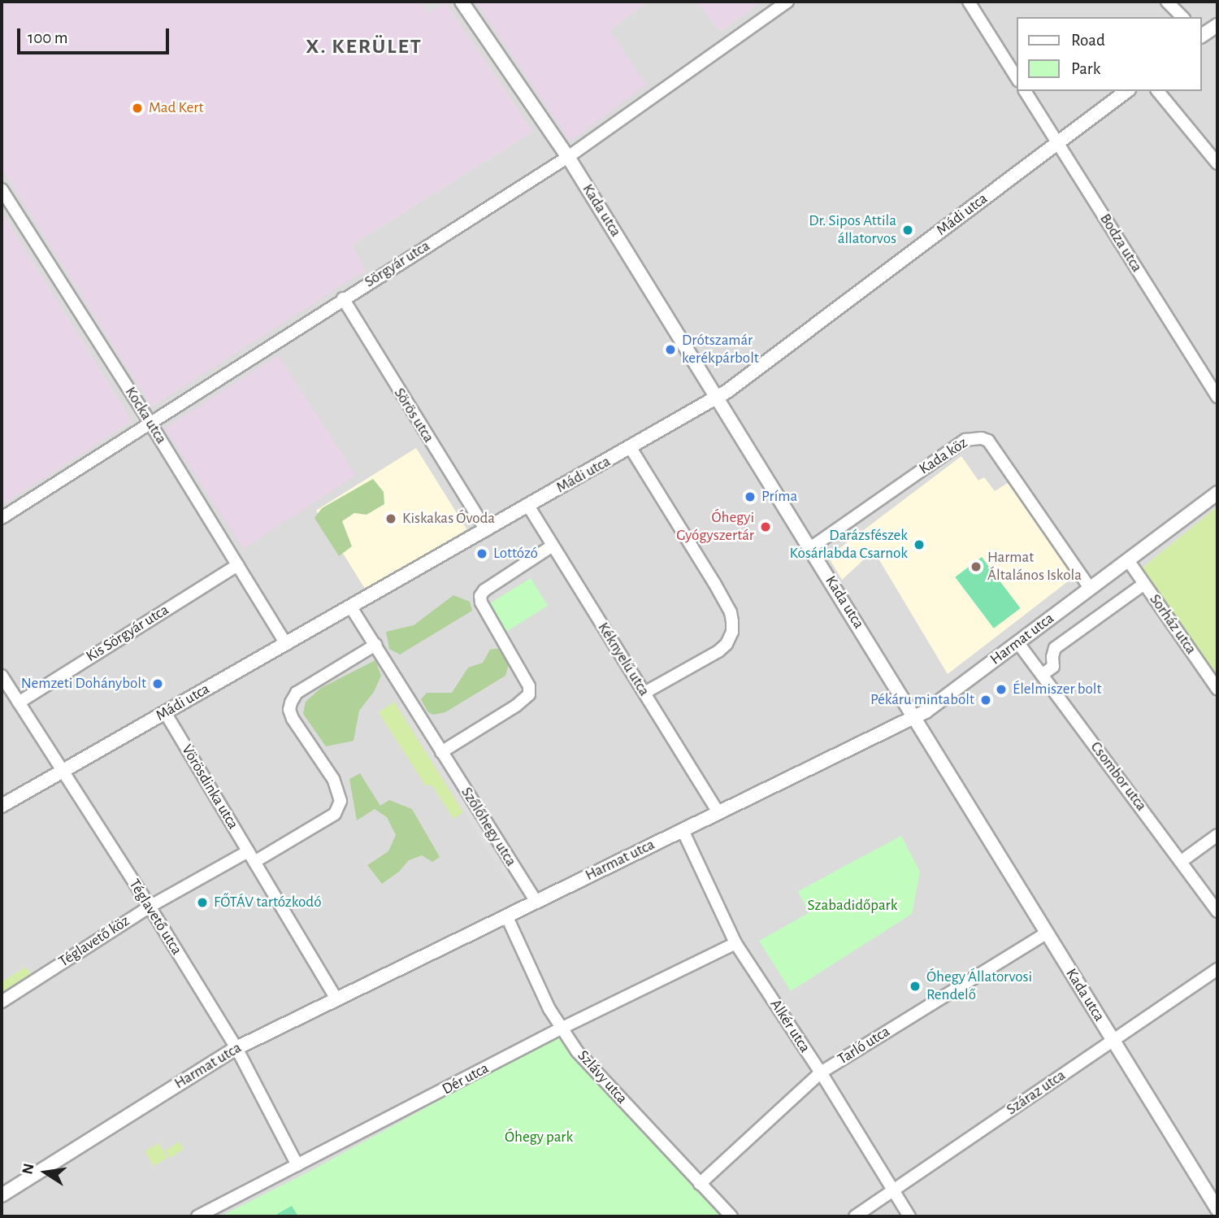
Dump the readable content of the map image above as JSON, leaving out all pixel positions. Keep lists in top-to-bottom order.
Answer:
{
  "streets": {
    "street": [
      "Kada utca",
      "Mádi utca",
      "Bodza utca",
      "Sörgyár utca",
      "Kocka utca",
      "Sörös utca",
      "Kada köz",
      "Sorház utca",
      "Kis Sörgyár utca",
      "Harmat utca",
      "Kéknyelű utca",
      "Csombor utca",
      "Vörösdinka utca",
      "Szőlőhegy utca",
      "Téglavető utca",
      "Téglavető köz",
      "Alkér utca",
      "Tarló utca",
      "Szlávy utca",
      "Dér utca",
      "Száraz utca"
    ]
  },
  "crossings": [
    ["Kada utca", "Mádi utca"],
    ["Kada utca", "Sörgyár utca"],
    ["Kada utca", "Kada köz"],
    ["Kada utca", "Harmat utca"],
    ["Kada utca", "Tarló utca"],
    ["Kada utca", "Száraz utca"],
    ["Mádi utca", "Bodza utca"],
    ["Mádi utca", "Kocka utca"],
    ["Mádi utca", "Sörös utca"],
    ["Mádi utca", "Kéknyelű utca"],
    ["Mádi utca", "Vörösdinka utca"],
    ["Mádi utca", "Szőlőhegy utca"],
    ["Mádi utca", "Téglavető utca"],
    ["Sörgyár utca", "Kocka utca"],
    ["Sörgyár utca", "Sörös utca"],
    ["Kocka utca", "Kis Sörgyár utca"],
    ["Kada köz", "Harmat utca"],
    ["Sorház utca", "Harmat utca"],
    ["Kis Sörgyár utca", "Téglavető utca"],
    ["Harmat utca", "Kéknyelű utca"],
    ["Harmat utca", "Csombor utca"],
    ["Harmat utca", "Vörösdinka utca"],
    ["Harmat utca", "Szőlőhegy utca"],
    ["Harmat utca", "Téglavető utca"],
    ["Harmat utca", "Alkér utca"],
    ["Harmat utca", "Szlávy utca"],
    ["Vörösdinka utca", "Téglavető köz"],
    ["Téglavető utca", "Téglavető köz"],
    ["Téglavető utca", "Dér utca"],
    ["Alkér utca", "Tarló utca"],
    ["Alkér utca", "Dér utca"],
    ["Alkér utca", "Száraz utca"],
    ["Tarló utca", "Szlávy utca"],
    ["Szlávy utca", "Dér utca"]
  ],
  "districts": ["X. KERÜLET"],
  "parks": ["Szabadidőpark", "Óhegy park"],
  "places": [
    "Mad Kert",
    "Dr. Sipos Attila állatorvos",
    "Drótszamár kerékpárbolt",
    "Príma",
    "Kiskakas Óvoda",
    "Óhegyi Gyógyszertár",
    "Darázsfészek Kosárlabda Csarnok",
    "Lottózó",
    "Harmat Általános Iskola",
    "Nemzeti Dohánybolt",
    "Élelmiszer bolt",
    "Pékáru mintabolt",
    "FŐTÁV tartózkodó",
    "Óhegy Állatorvosi Rendelő"
  ],
  "legend": ["Road", "Park"],
  "scale_bar": "100 m",
  "north": "left"
}
